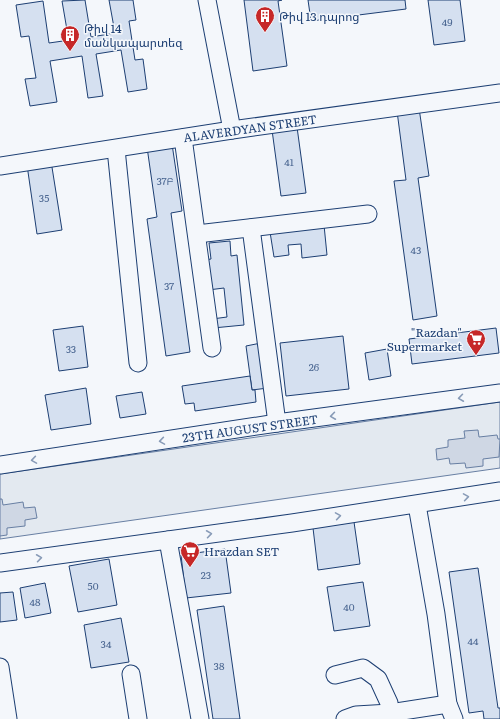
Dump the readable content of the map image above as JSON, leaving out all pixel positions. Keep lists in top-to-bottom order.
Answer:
{
  "streets": {
    "street": ["ALAVERDYAN STREET", "23TH AUGUST STREET"]
  },
  "places": {
    "building": ["Թիվ 13 դպրոց", "Թիվ 14 մանկապարտեզ"],
    "supermarket": ["\"Razdan\" Supermarket", "Hrazdan SET"]
  },
  "house_numbers": [
    "49",
    "41",
    "37Բ",
    "35",
    "43",
    "37",
    "33",
    "26",
    "23",
    "50",
    "48",
    "40",
    "44",
    "34",
    "38"
  ]
}
